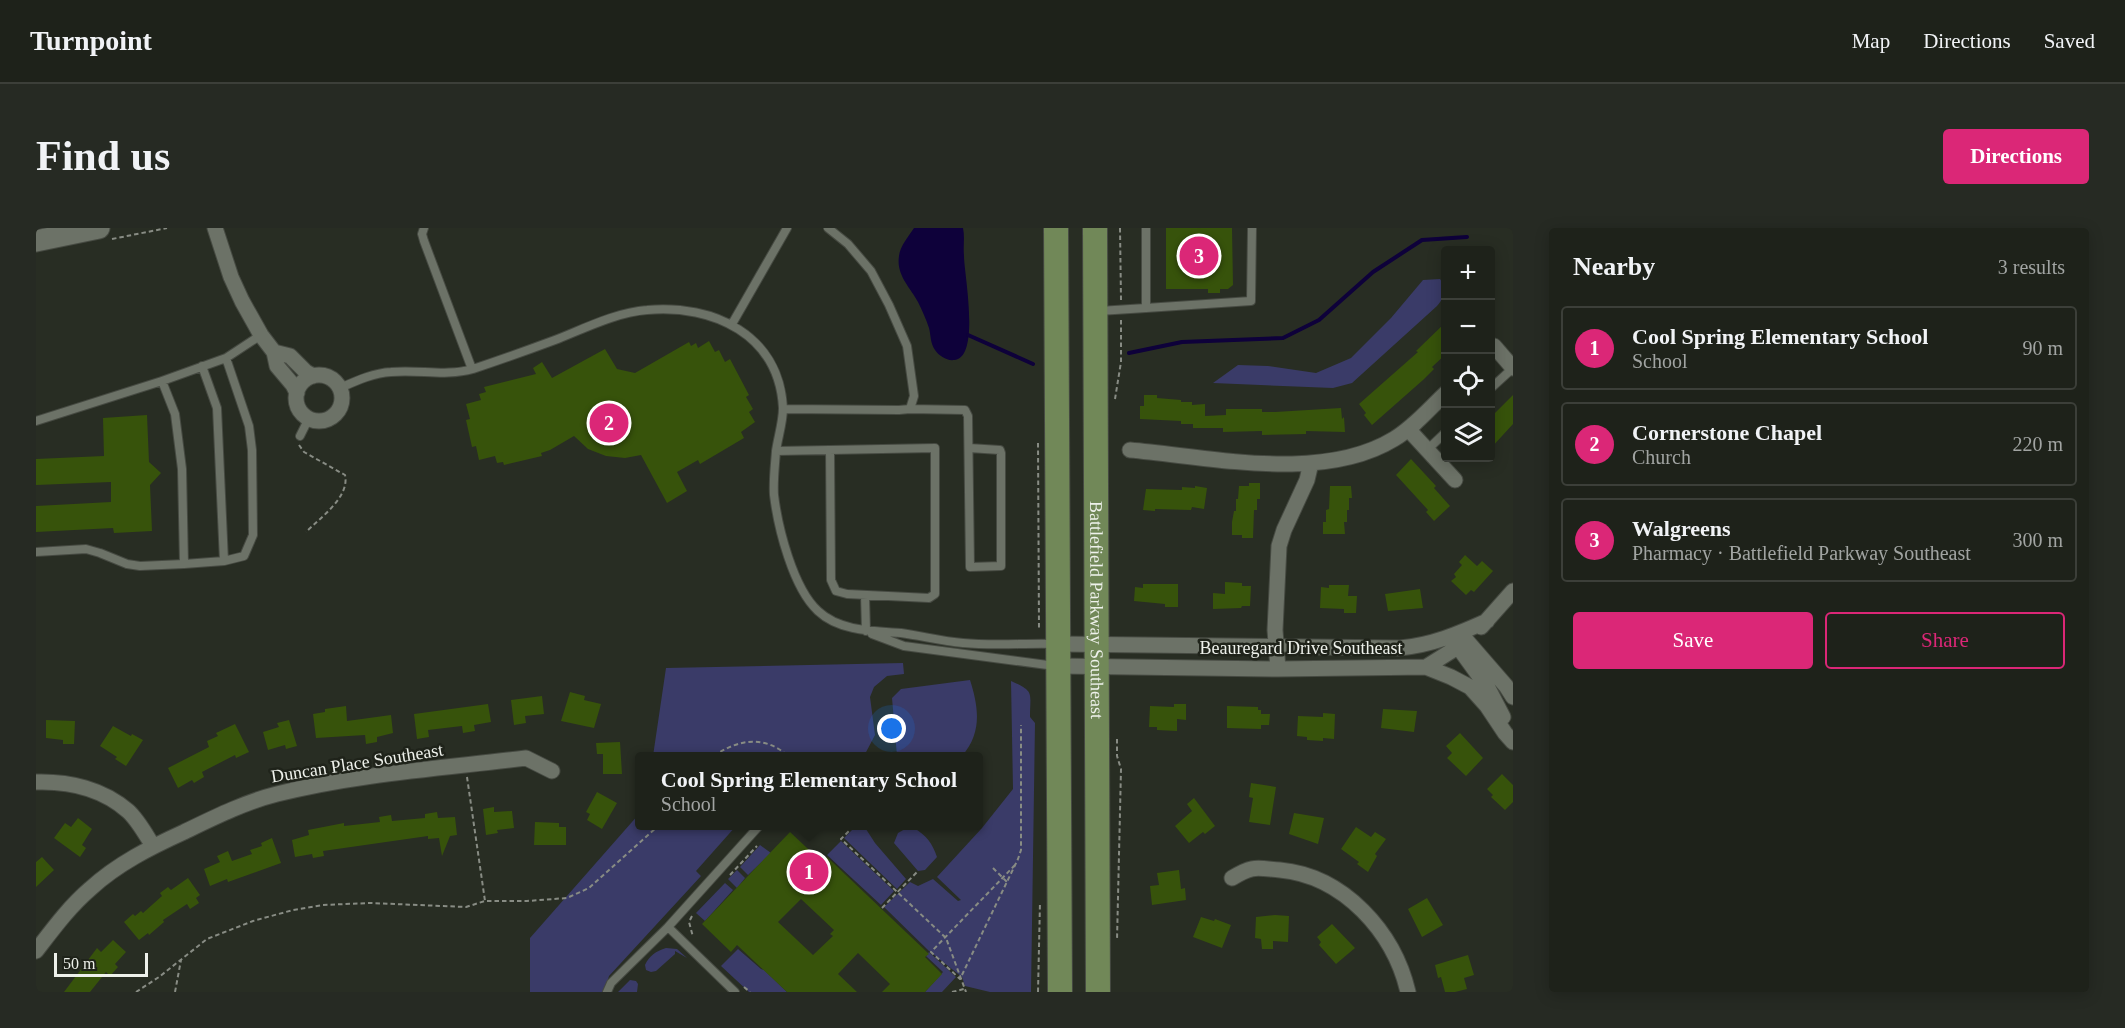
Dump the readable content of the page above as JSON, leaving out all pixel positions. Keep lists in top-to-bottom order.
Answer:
{
  "streets": {
    "main road": ["Battlefield Parkway Southeast"],
    "street": ["Beauregard Drive Southeast", "Duncan Place Southeast"]
  },
  "crossings": [
    ["Battlefield Parkway Southeast", "Beauregard Drive Southeast"]
  ],
  "scale_bar": "50 m",
  "page": {
    "header": "Turnpoint",
    "nav": ["Map", "Directions", "Saved"],
    "buttons": [
      "Directions",
      ["Save", "Share"]
    ],
    "title": "Find us",
    "heading": ["Nearby", "3 results"],
    "pins": ["3", "2", "1"],
    "map_buttons": ["+", "−"],
    "list": [
      {
        "mark": "1",
        "name": "Cool Spring Elementary School",
        "note": "School",
        "value": "90 m"
      },
      {
        "mark": "2",
        "name": "Cornerstone Chapel",
        "note": "Church",
        "value": "220 m"
      },
      {
        "mark": "3",
        "name": "Walgreens",
        "note": "Pharmacy · Battlefield Parkway Southeast",
        "value": "300 m"
      }
    ],
    "popup": ["Cool Spring Elementary School", "School"],
    "scale": "50 m"
  }
}
